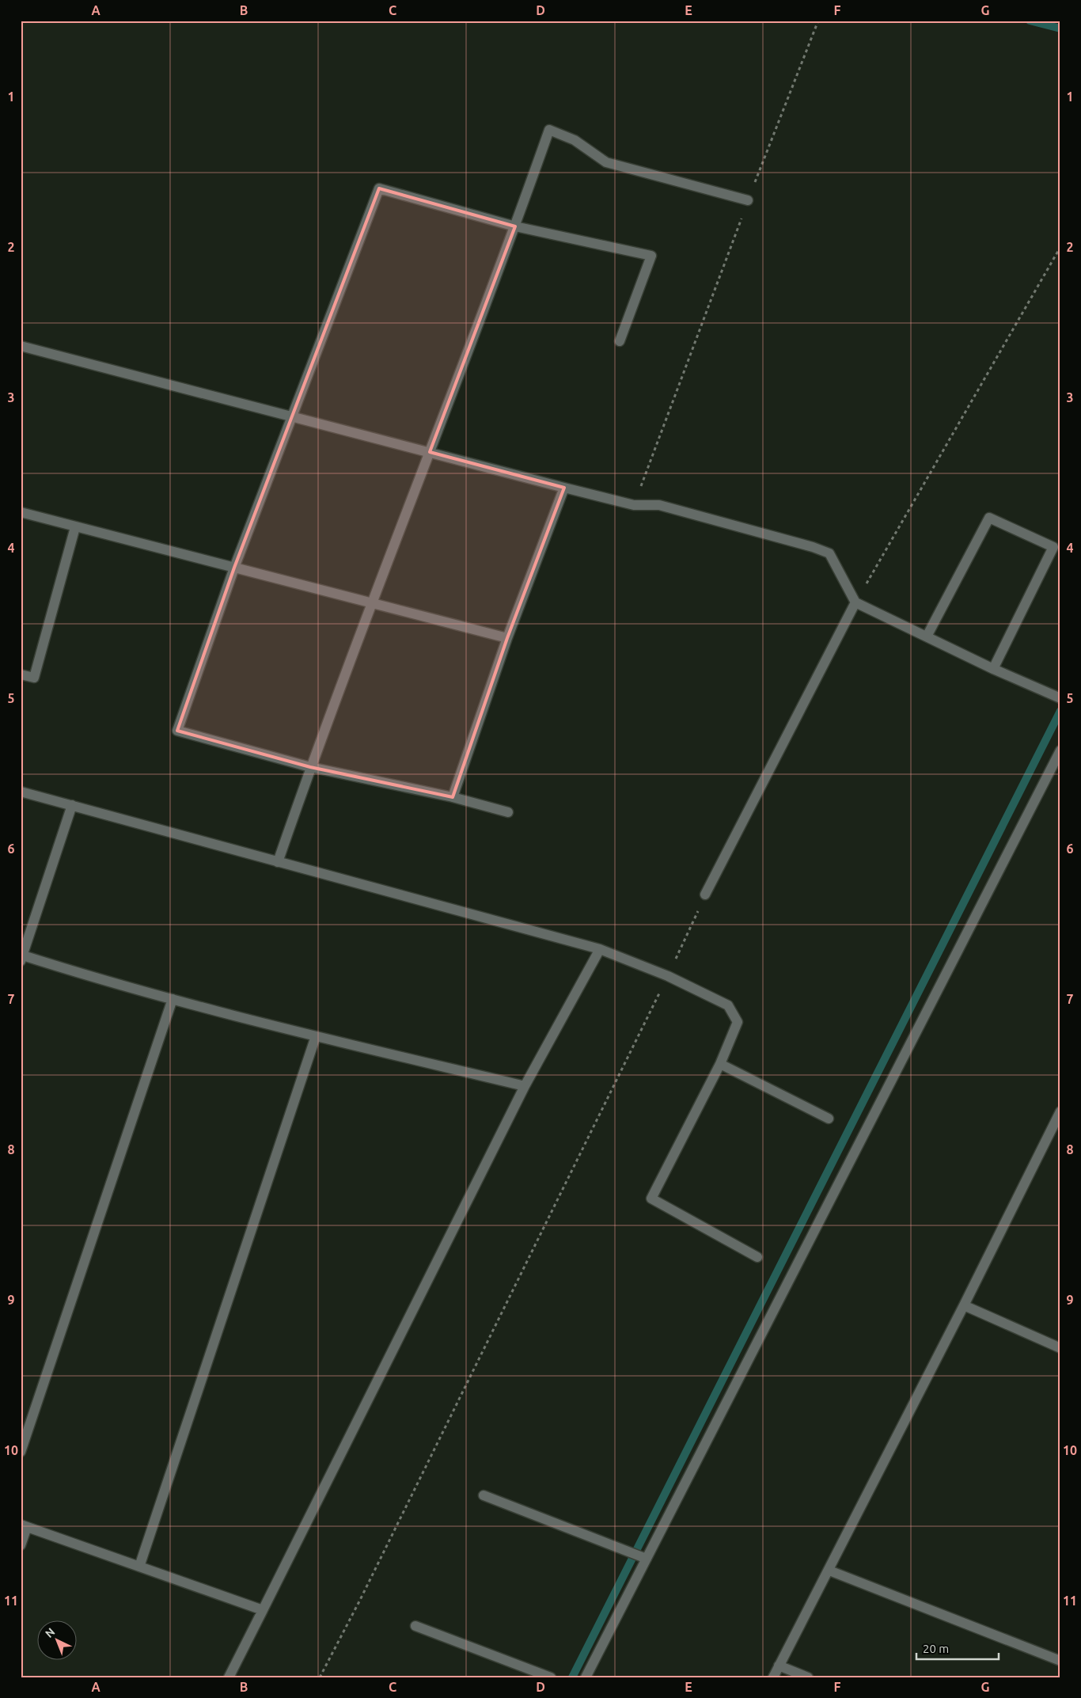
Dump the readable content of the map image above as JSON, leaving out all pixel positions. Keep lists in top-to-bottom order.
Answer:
{
  "scale_bar": "20 m",
  "north": "top left",
  "grid": {
    "columns": [
      "A",
      "B",
      "C",
      "D",
      "E",
      "F",
      "G"
    ],
    "rows": [
      "1",
      "2",
      "3",
      "4",
      "5",
      "6",
      "7",
      "8",
      "9",
      "10",
      "11"
    ]
  }
}
